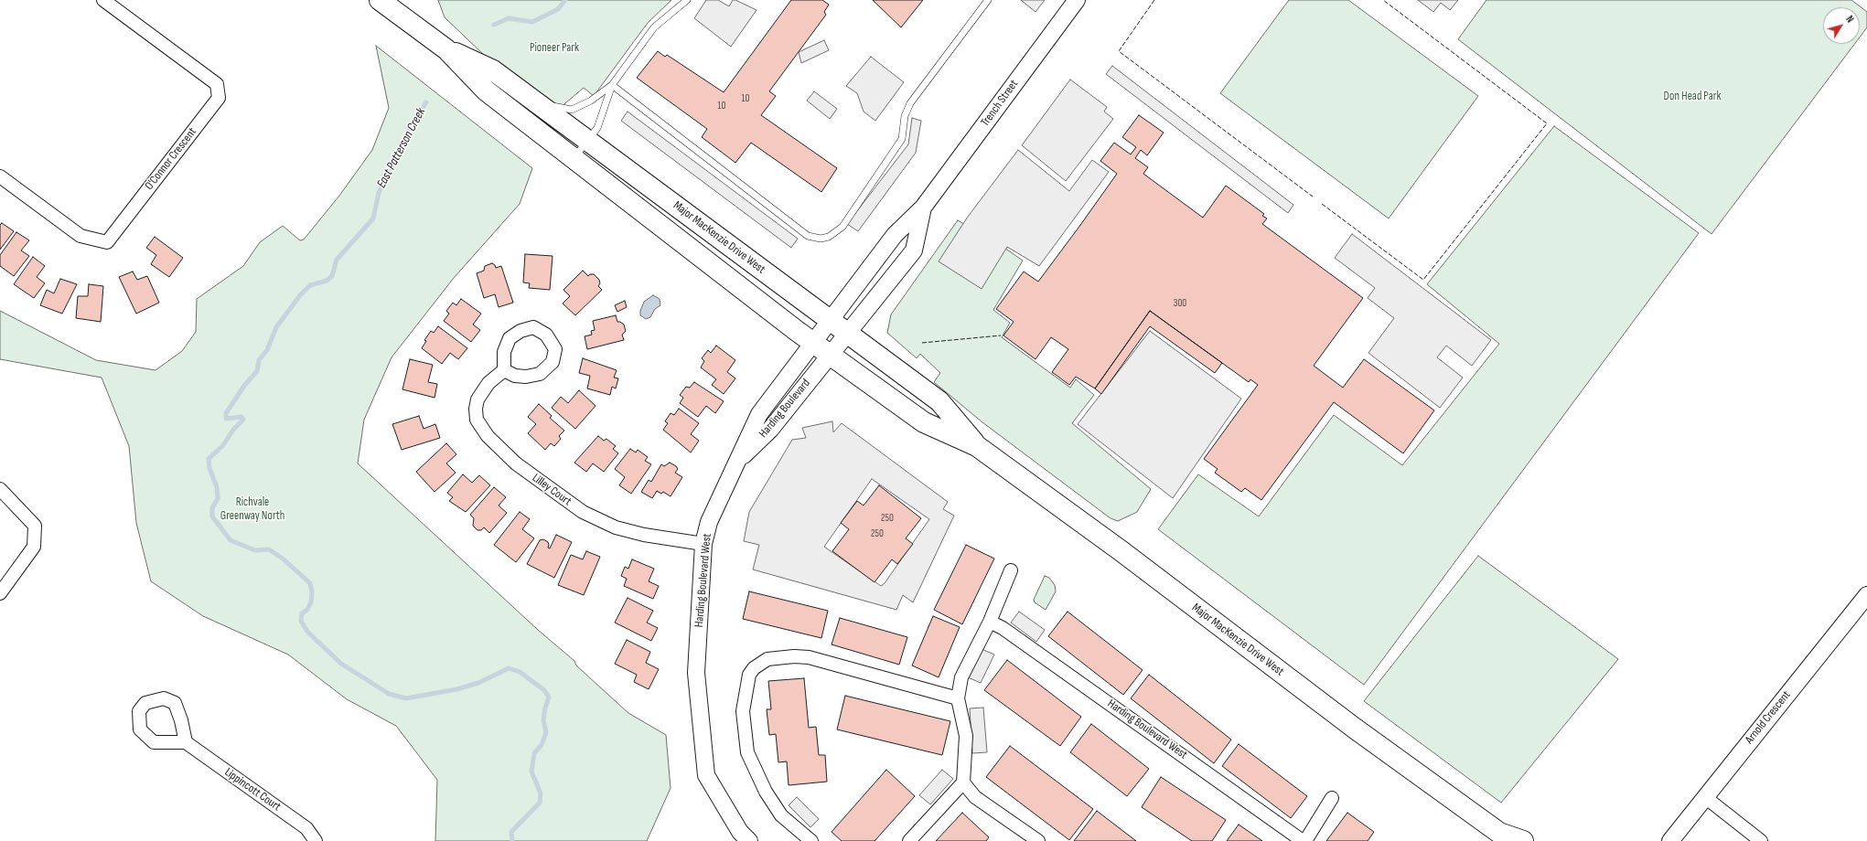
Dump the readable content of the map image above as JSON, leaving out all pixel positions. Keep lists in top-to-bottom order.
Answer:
{
  "streets": {
    "main road": ["Major MacKenzie Drive West"],
    "street": [
      "Trench Street",
      "O'Connor Crescent",
      "Harding Boulevard",
      "Lilley Court",
      "Harding Boulevard West",
      "Arnold Crescent",
      "Lippincott Court"
    ]
  },
  "crossings": [
    ["Trench Street", "Major MacKenzie Drive West"],
    ["Trench Street", "Harding Boulevard"],
    ["Trench Street", "Harding Boulevard West"],
    ["Major MacKenzie Drive West", "Harding Boulevard"],
    ["Major MacKenzie Drive West", "Harding Boulevard West"],
    ["Harding Boulevard", "Harding Boulevard West"],
    ["Lilley Court", "Harding Boulevard West"]
  ],
  "water": ["East Patterson Creek"],
  "parks": ["Pioneer Park", "Don Head Park", "Richvale Greenway North"],
  "house_numbers": [
    "10",
    "10",
    "300",
    "250",
    "250"
  ],
  "north": "top right"
}
